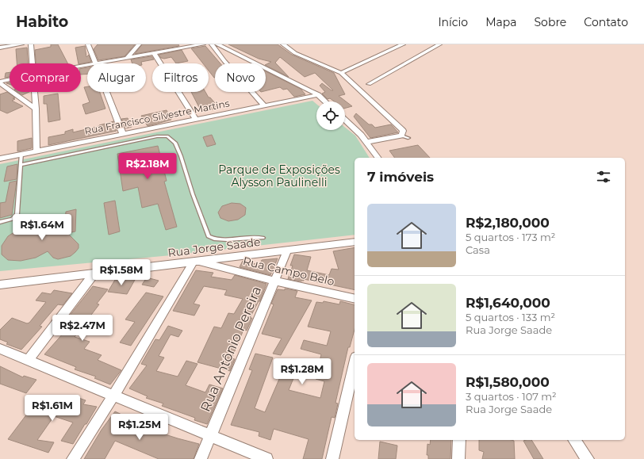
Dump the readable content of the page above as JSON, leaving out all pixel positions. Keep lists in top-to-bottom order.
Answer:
{
  "streets": {
    "street": [
      "Rua Francisco Silvestre Martins",
      "Rua Jorge Saade",
      "Rua Campo Belo",
      "Rua Antônio Pereira"
    ]
  },
  "crossings": [
    ["Rua Jorge Saade", "Rua Campo Belo"],
    ["Rua Jorge Saade", "Rua Antônio Pereira"],
    ["Rua Campo Belo", "Rua Antônio Pereira"]
  ],
  "parks": ["Parque de Exposições Alysson Paulinelli"],
  "page": {
    "header": "Habito",
    "nav": [
      "Início",
      "Mapa",
      "Sobre",
      "Contato"
    ],
    "chip": [
      "Comprar",
      "Alugar",
      "Filtros",
      "Novo"
    ],
    "price": [
      "R$2.18M",
      "R$1.64M",
      "R$1.58M",
      "R$2.47M",
      "R$1.28M",
      "R$1.61M",
      "R$1.25M"
    ],
    "heading": "7 imóveis",
    "list": [
      {
        "name": "R$2,180,000",
        "note": "5 quartos · 173 m² · Casa"
      },
      {
        "name": "R$1,640,000",
        "note": "5 quartos · 133 m² · Rua Jorge Saade"
      },
      {
        "name": "R$1,580,000",
        "note": "3 quartos · 107 m² · Rua Jorge Saade"
      }
    ]
  }
}
